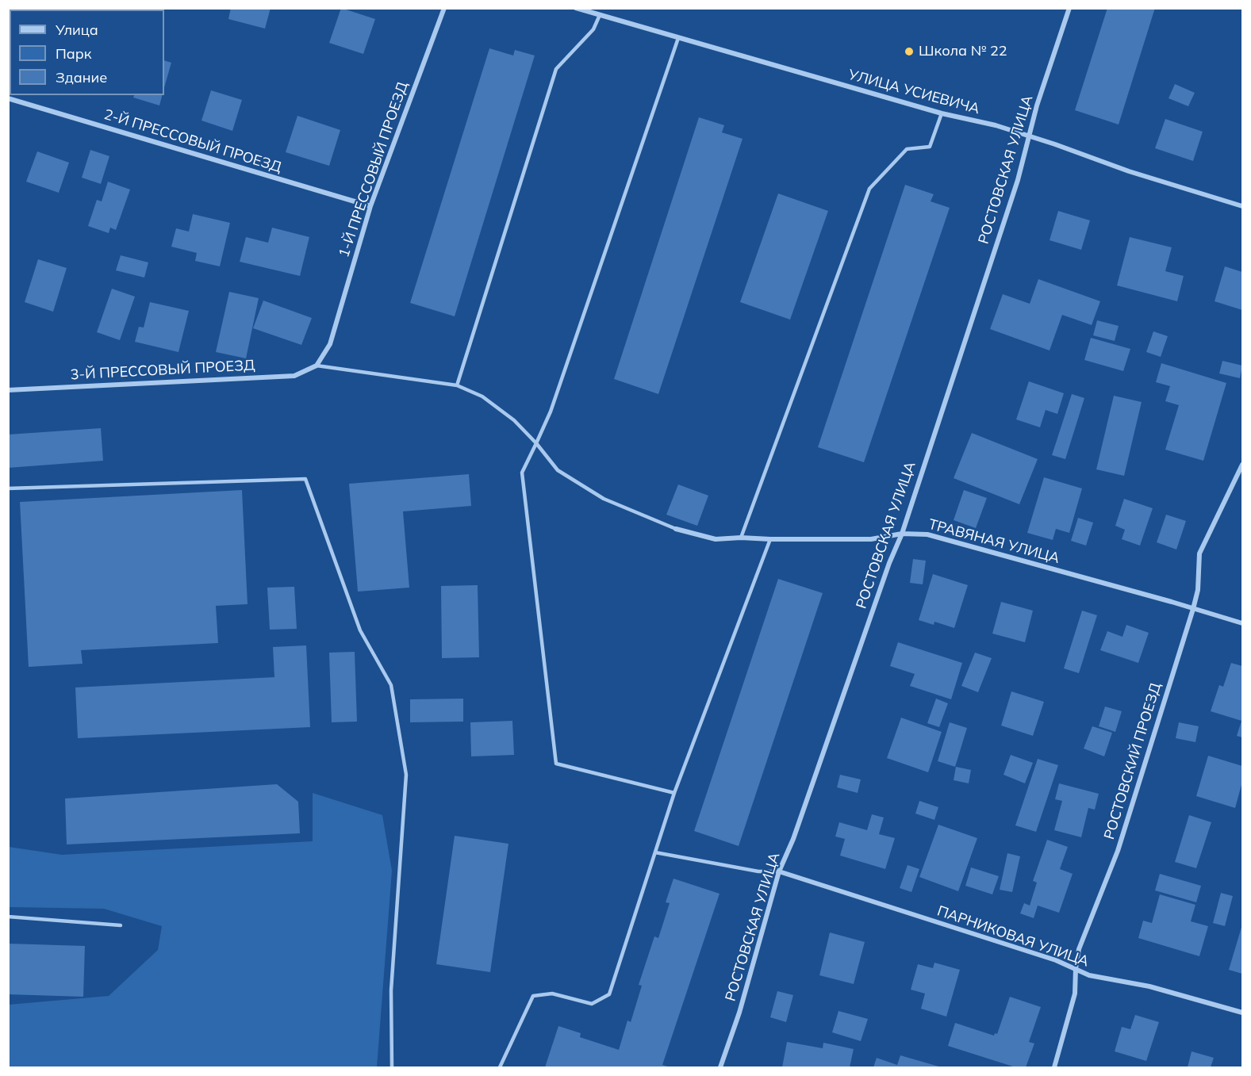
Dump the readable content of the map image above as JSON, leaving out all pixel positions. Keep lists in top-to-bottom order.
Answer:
{
  "streets": {
    "street": [
      "УЛИЦА УСИЕВИЧА",
      "2-Й ПРЕССОВЫЙ ПРОЕЗД",
      "1-Й ПРЕССОВЫЙ ПРОЕЗД",
      "РОСТОВСКАЯ УЛИЦА",
      "3-Й ПРЕССОВЫЙ ПРОЕЗД",
      "ТРАВЯНАЯ УЛИЦА",
      "РОСТОВСКИЙ ПРОЕЗД",
      "ПАРНИКОВАЯ УЛИЦА"
    ]
  },
  "crossings": [
    ["УЛИЦА УСИЕВИЧА", "РОСТОВСКАЯ УЛИЦА"],
    ["2-Й ПРЕССОВЫЙ ПРОЕЗД", "1-Й ПРЕССОВЫЙ ПРОЕЗД"],
    ["1-Й ПРЕССОВЫЙ ПРОЕЗД", "3-Й ПРЕССОВЫЙ ПРОЕЗД"],
    ["РОСТОВСКАЯ УЛИЦА", "ТРАВЯНАЯ УЛИЦА"],
    ["РОСТОВСКАЯ УЛИЦА", "ПАРНИКОВАЯ УЛИЦА"],
    ["ТРАВЯНАЯ УЛИЦА", "РОСТОВСКИЙ ПРОЕЗД"],
    ["РОСТОВСКИЙ ПРОЕЗД", "ПАРНИКОВАЯ УЛИЦА"]
  ],
  "places": ["Школа № 22"],
  "legend": ["Улица", "Парк", "Здание"]
}
